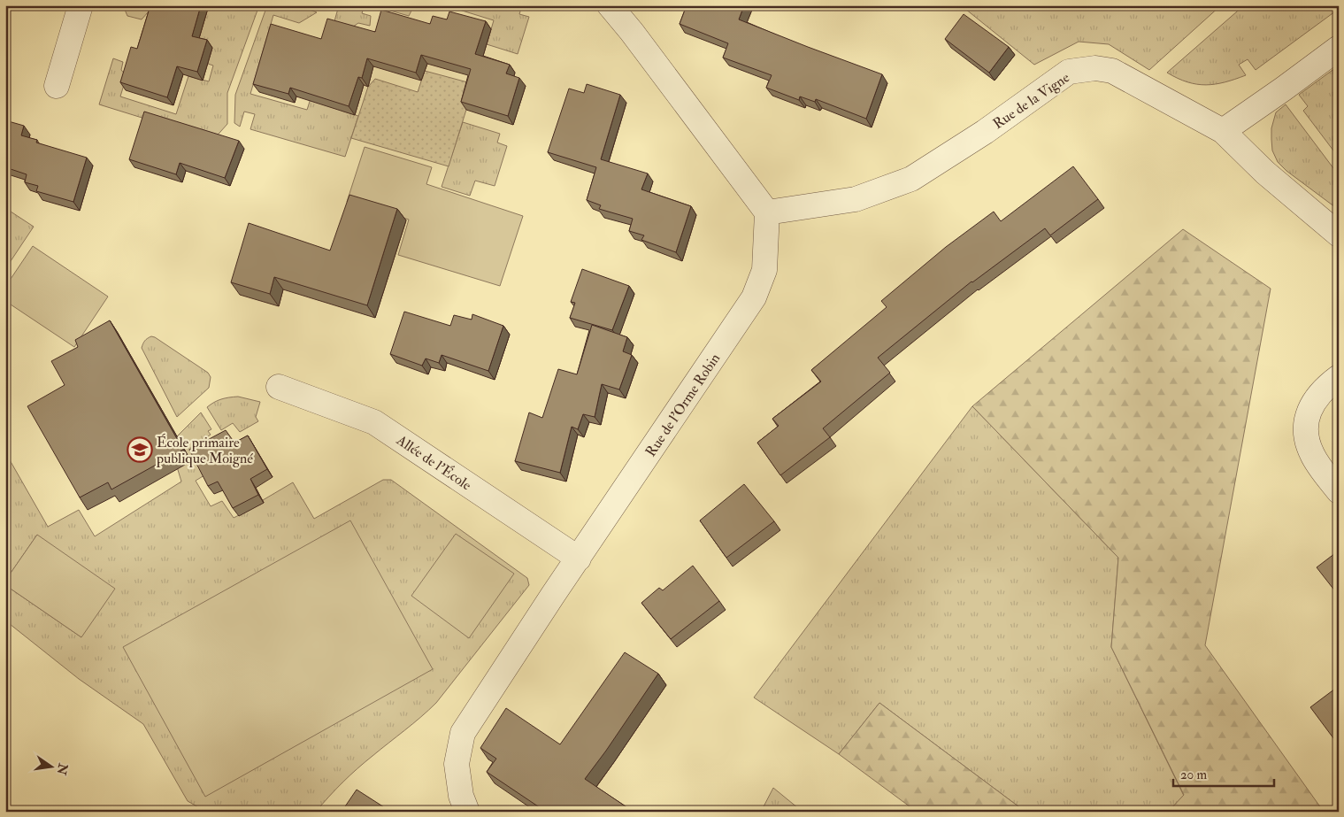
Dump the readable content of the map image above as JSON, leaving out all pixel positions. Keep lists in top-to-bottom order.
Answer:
{
  "streets": {
    "street": ["Rue de la Vigne", "Rue de l'Orme Robin", "Allée de l'École"]
  },
  "crossings": [
    ["Rue de la Vigne", "Rue de l'Orme Robin"],
    ["Rue de l'Orme Robin", "Allée de l'École"]
  ],
  "places": {
    "school or university": ["École primaire publique Moigné"]
  },
  "scale_bar": "20 m",
  "north": "right"
}
